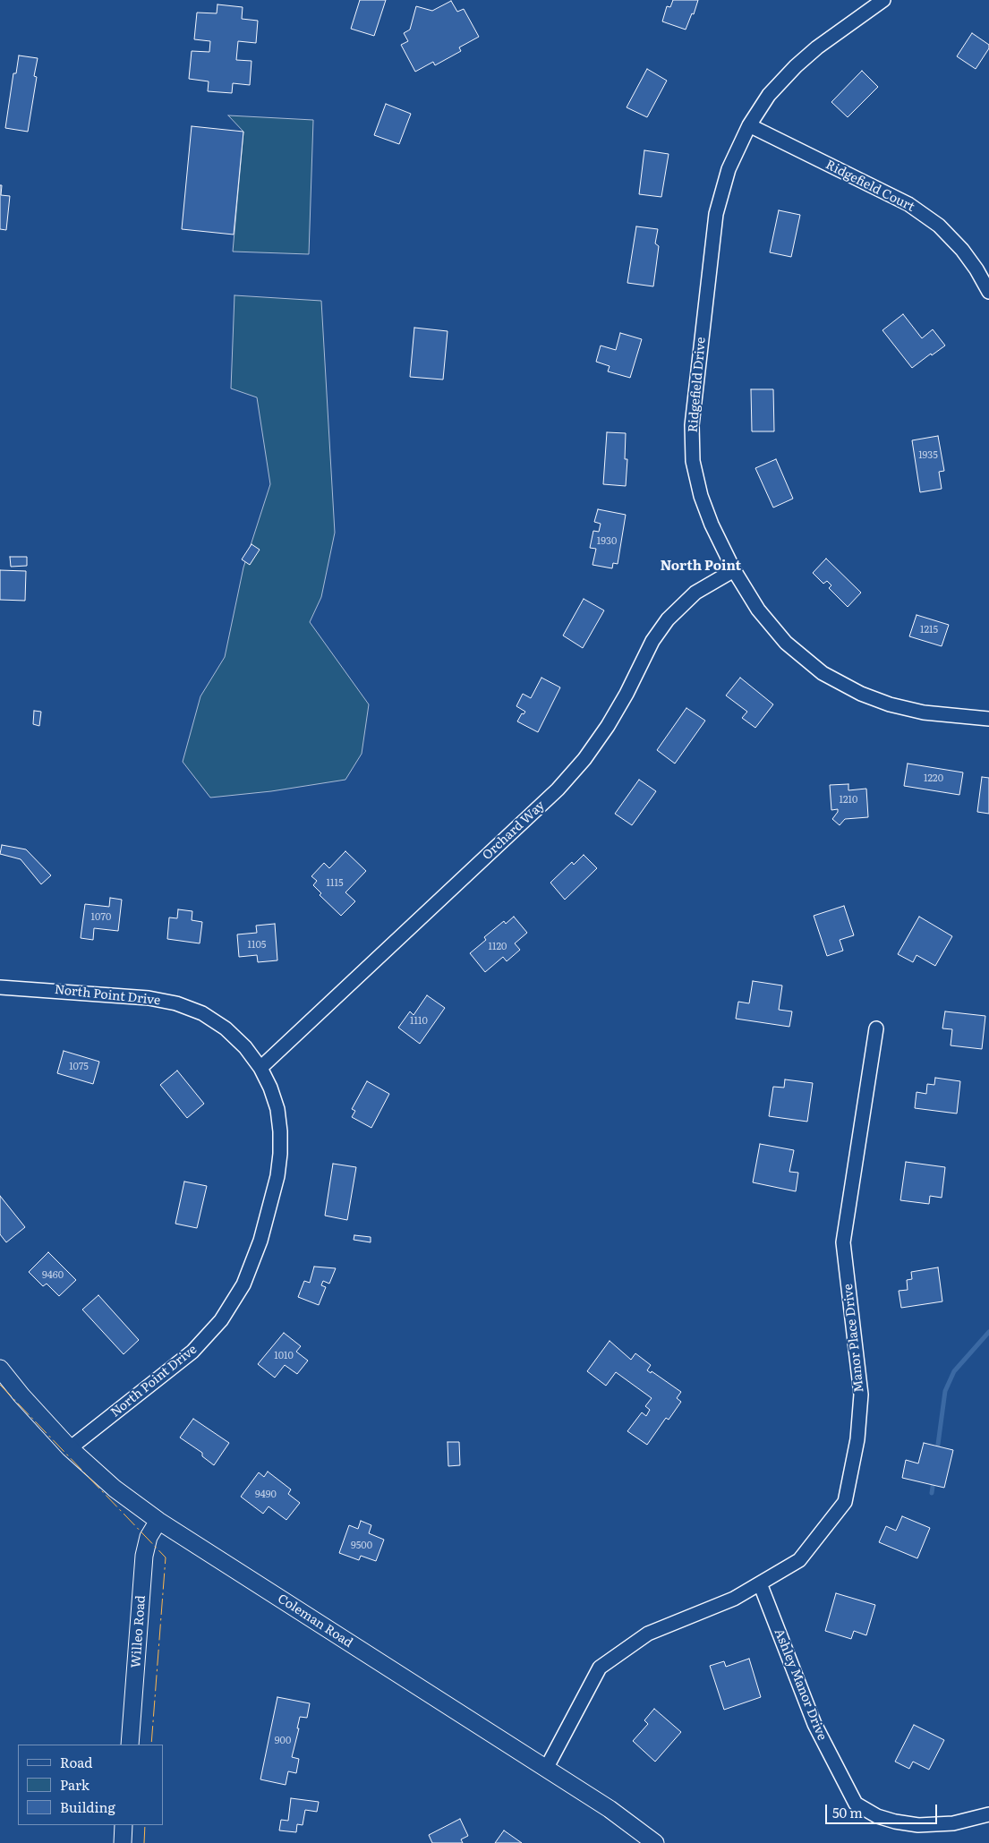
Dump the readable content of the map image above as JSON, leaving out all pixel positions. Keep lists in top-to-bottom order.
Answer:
{
  "streets": {
    "street": [
      "Ridgefield Court",
      "Ridgefield Drive",
      "Orchard Way",
      "North Point Drive",
      "Manor Place Drive",
      "Coleman Road",
      "Willeo Road",
      "Ashley Manor Drive"
    ]
  },
  "crossings": [
    ["Ridgefield Court", "Ridgefield Drive"],
    ["Ridgefield Drive", "Orchard Way"],
    ["Orchard Way", "North Point Drive"],
    ["North Point Drive", "Coleman Road"],
    ["Manor Place Drive", "Coleman Road"],
    ["Manor Place Drive", "Ashley Manor Drive"],
    ["Coleman Road", "Willeo Road"]
  ],
  "districts": ["North Point"],
  "house_numbers": [
    "1935",
    "1930",
    "1215",
    "1220",
    "1210",
    "1115",
    "1070",
    "1105",
    "1120",
    "1110",
    "1075",
    "9460",
    "1010",
    "9490",
    "9500",
    "900"
  ],
  "legend": ["Road", "Park", "Building"],
  "scale_bar": "50 m"
}
